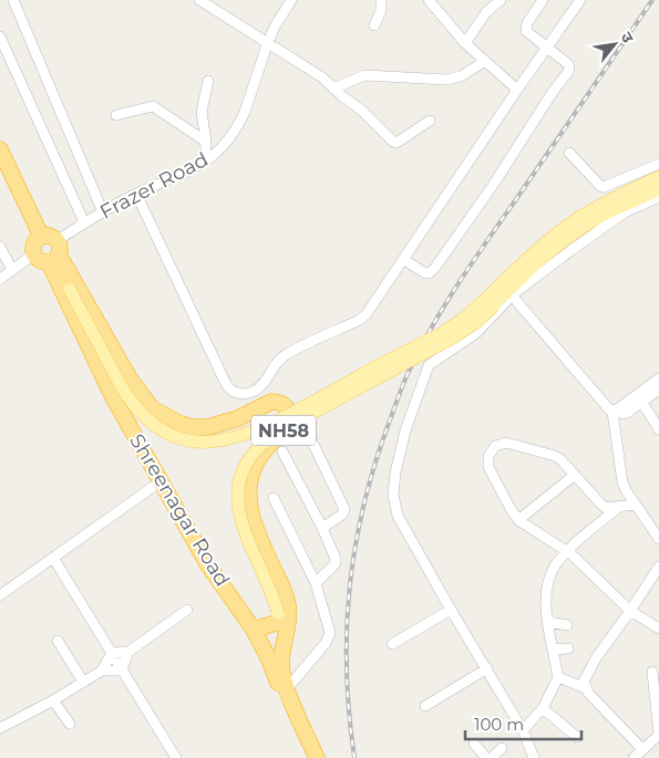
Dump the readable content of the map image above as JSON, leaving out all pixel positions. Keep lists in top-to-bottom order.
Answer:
{
  "streets": {
    "highway": ["NH58", "Shreenagar Road"],
    "street": ["Frazer Road"]
  },
  "crossings": [
    ["Frazer Road", "Shreenagar Road"]
  ],
  "scale_bar": "100 m",
  "north": "top right"
}
